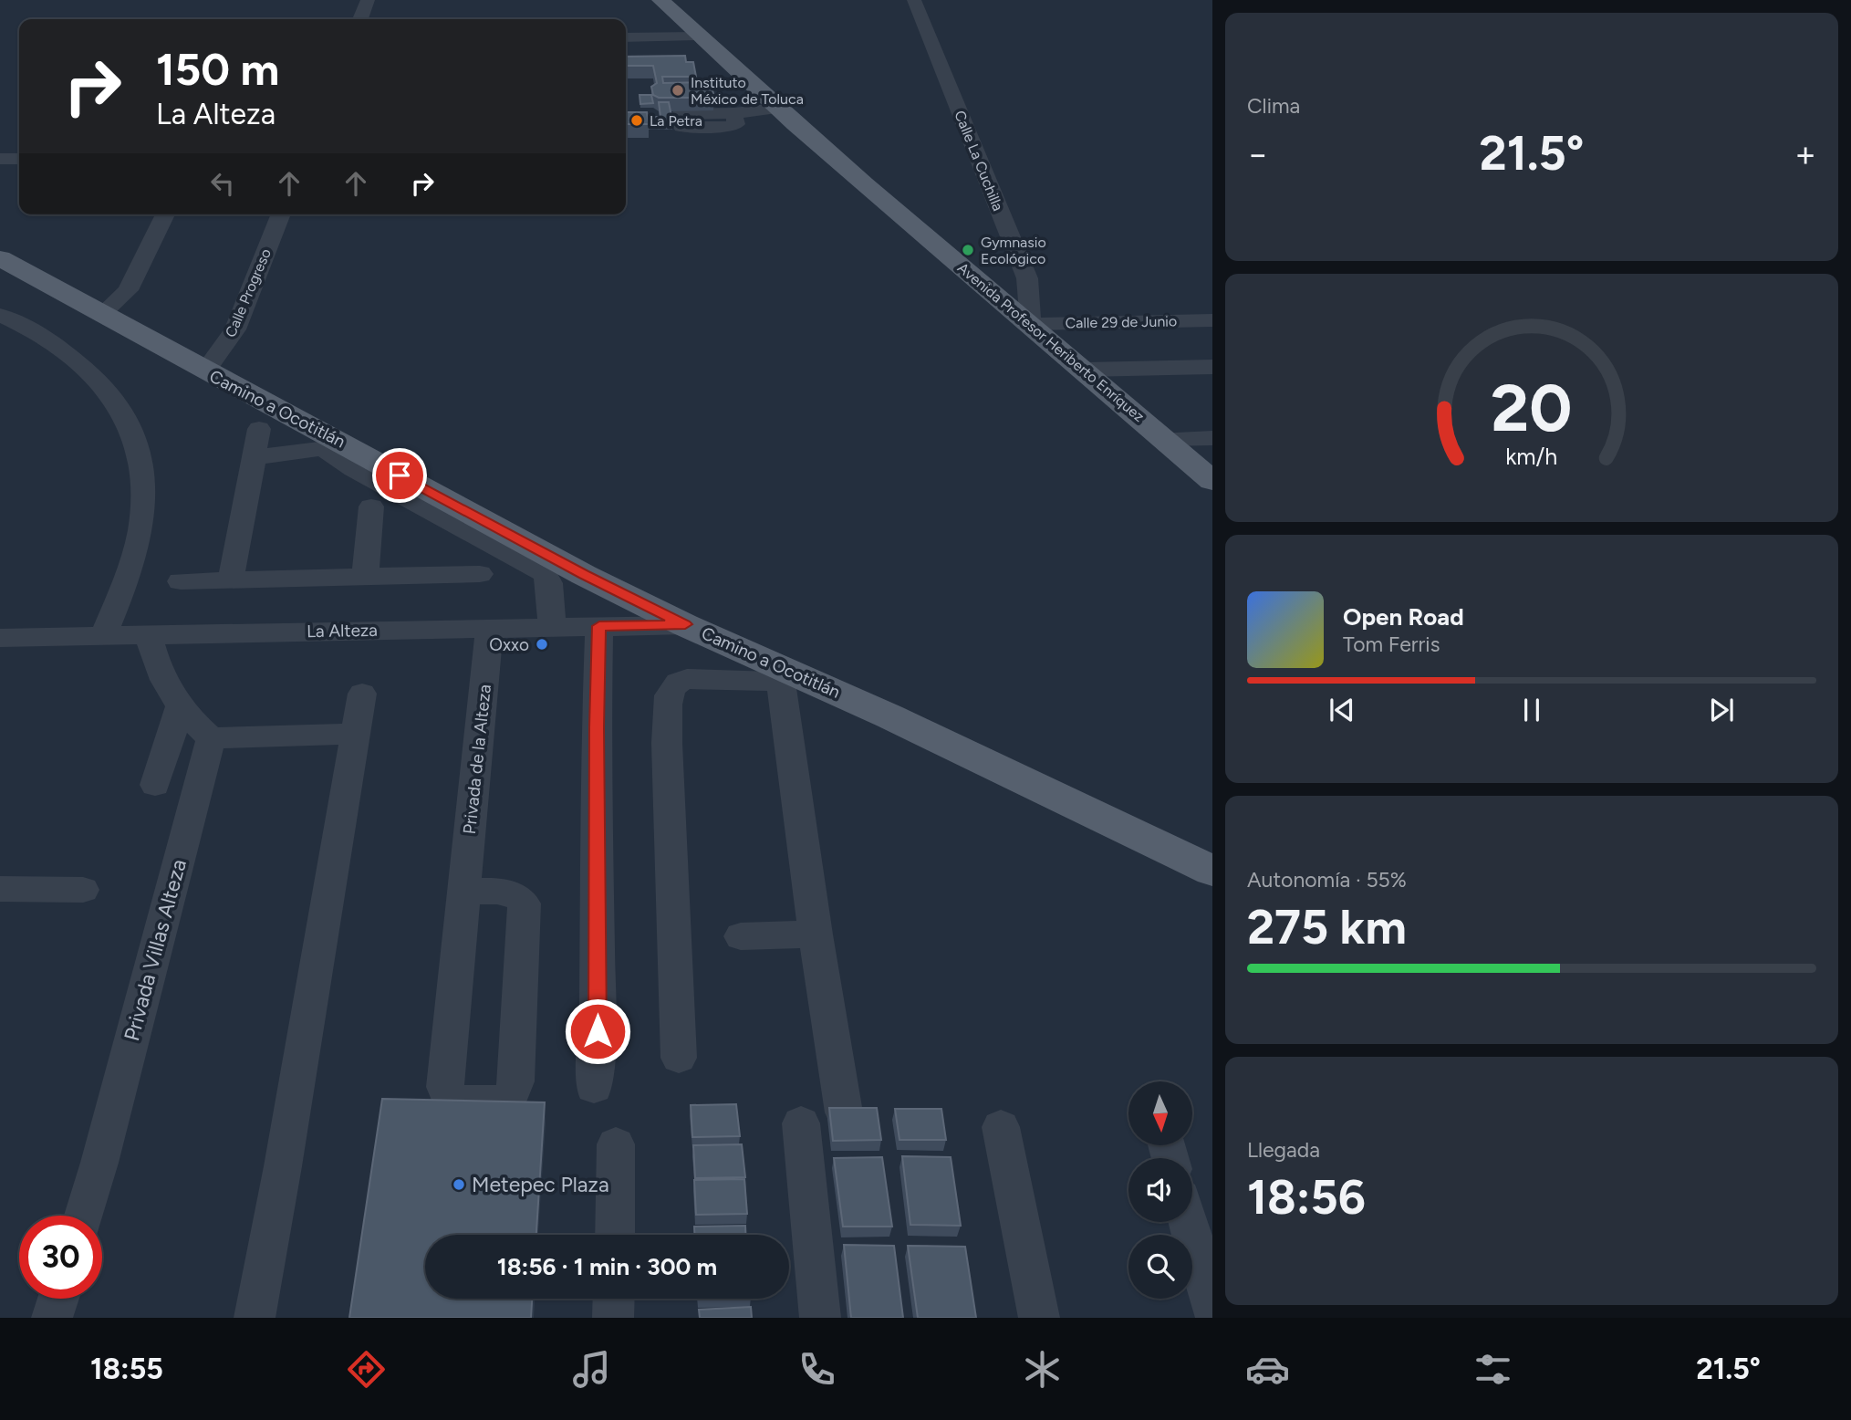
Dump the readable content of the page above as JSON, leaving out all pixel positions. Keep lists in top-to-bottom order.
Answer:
{
  "streets": {
    "main road": ["Avenida Profesor Heriberto Enríquez", "Camino a Ocotitlán"],
    "street": [
      "Calle La Cuchilla",
      "Calle Progreso",
      "Calle 29 de Junio",
      "La Alteza",
      "Privada de la Alteza",
      "Privada Villas Alteza"
    ]
  },
  "crossings": [
    ["Calle La Cuchilla", "Calle 29 de Junio"],
    ["Calle La Cuchilla", "Avenida Profesor Heriberto Enríquez"],
    ["Calle Progreso", "Camino a Ocotitlán"],
    ["Calle 29 de Junio", "Avenida Profesor Heriberto Enríquez"],
    ["Camino a Ocotitlán", "La Alteza"],
    ["La Alteza", "Privada de la Alteza"]
  ],
  "places": [
    "Instituto México de Toluca",
    "La Petra",
    "Gymnasio Ecológico",
    "Oxxo",
    "Metepec Plaza"
  ],
  "north": "bottom",
  "page": {
    "tile": [
      "Clima",
      ["Autonomía · 55%", "275 km"],
      ["Llegada", "18:56"]
    ],
    "turn": ["150 m", "La Alteza"],
    "heat": ["−", "21.5°", "+"],
    "song": ["Open Road", "Tom Ferris"],
    "limit": "30",
    "trip": "18:56 · 1 min · 300 m",
    "tabs": ["18:55", "21.5°"],
    "gauge": ["20", "km/h"]
  }
}
